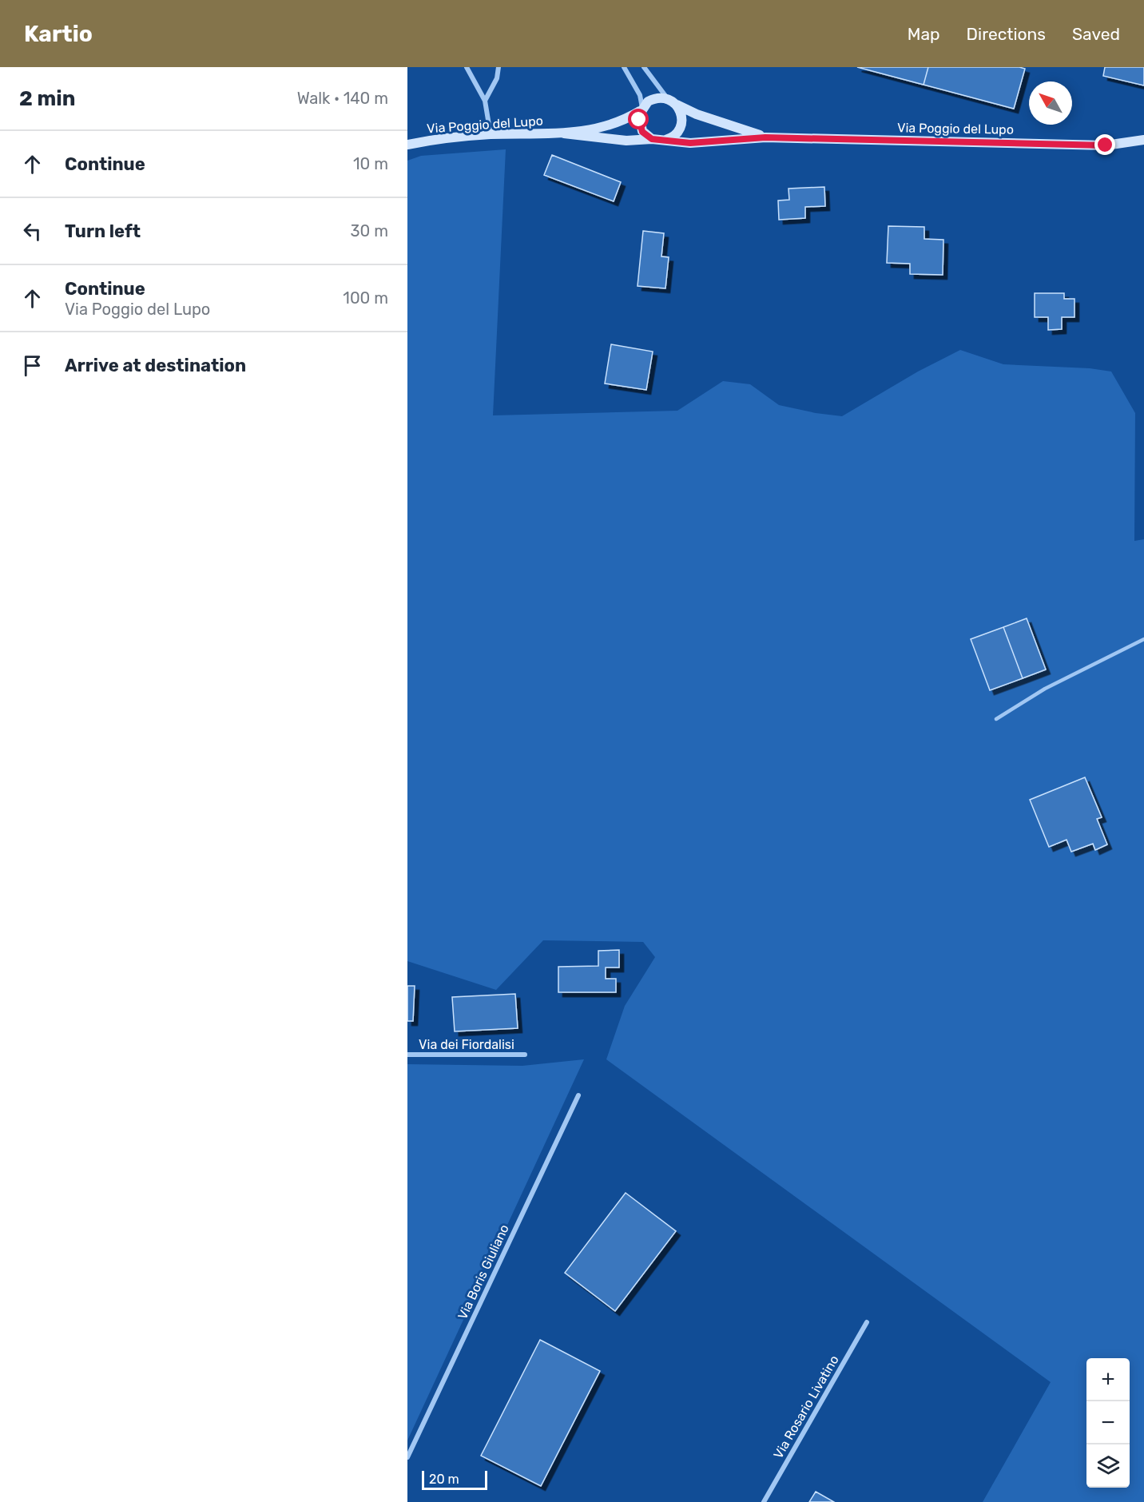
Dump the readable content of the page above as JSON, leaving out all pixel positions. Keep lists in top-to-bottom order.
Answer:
{
  "streets": {
    "street": [
      "Via Poggio del Lupo",
      "Via dei Fiordalisi",
      "Via Boris Giuliano",
      "Via Rosario Livatino"
    ]
  },
  "scale_bar": "20 m",
  "north": "top left",
  "page": {
    "header": "Kartio",
    "nav": ["Map", "Directions", "Saved"],
    "heading": ["2 min", "Walk · 140 m"],
    "list": [
      ["Continue", "10 m"],
      ["Turn left", "30 m"],
      ["Continue", "Via Poggio del Lupo", "100 m"],
      "Arrive at destination"
    ],
    "map_buttons": ["+", "−"],
    "scale": "20 m"
  }
}
